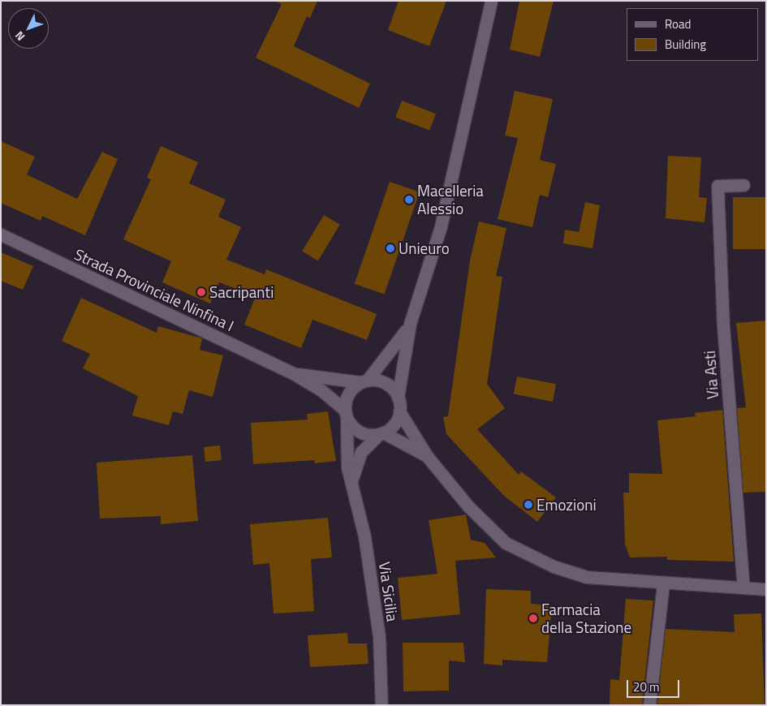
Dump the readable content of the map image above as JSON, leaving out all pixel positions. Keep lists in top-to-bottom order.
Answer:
{
  "streets": {
    "street": ["Strada Provinciale Ninfina I", "Via Asti", "Via Sicilia"]
  },
  "crossings": [
    ["Strada Provinciale Ninfina I", "Via Sicilia"]
  ],
  "places": [
    "Macelleria Alessio",
    "Unieuro",
    "Sacripanti",
    "Emozioni",
    "Farmacia della Stazione"
  ],
  "legend": ["Road", "Building"],
  "scale_bar": "20 m",
  "north": "bottom left"
}
